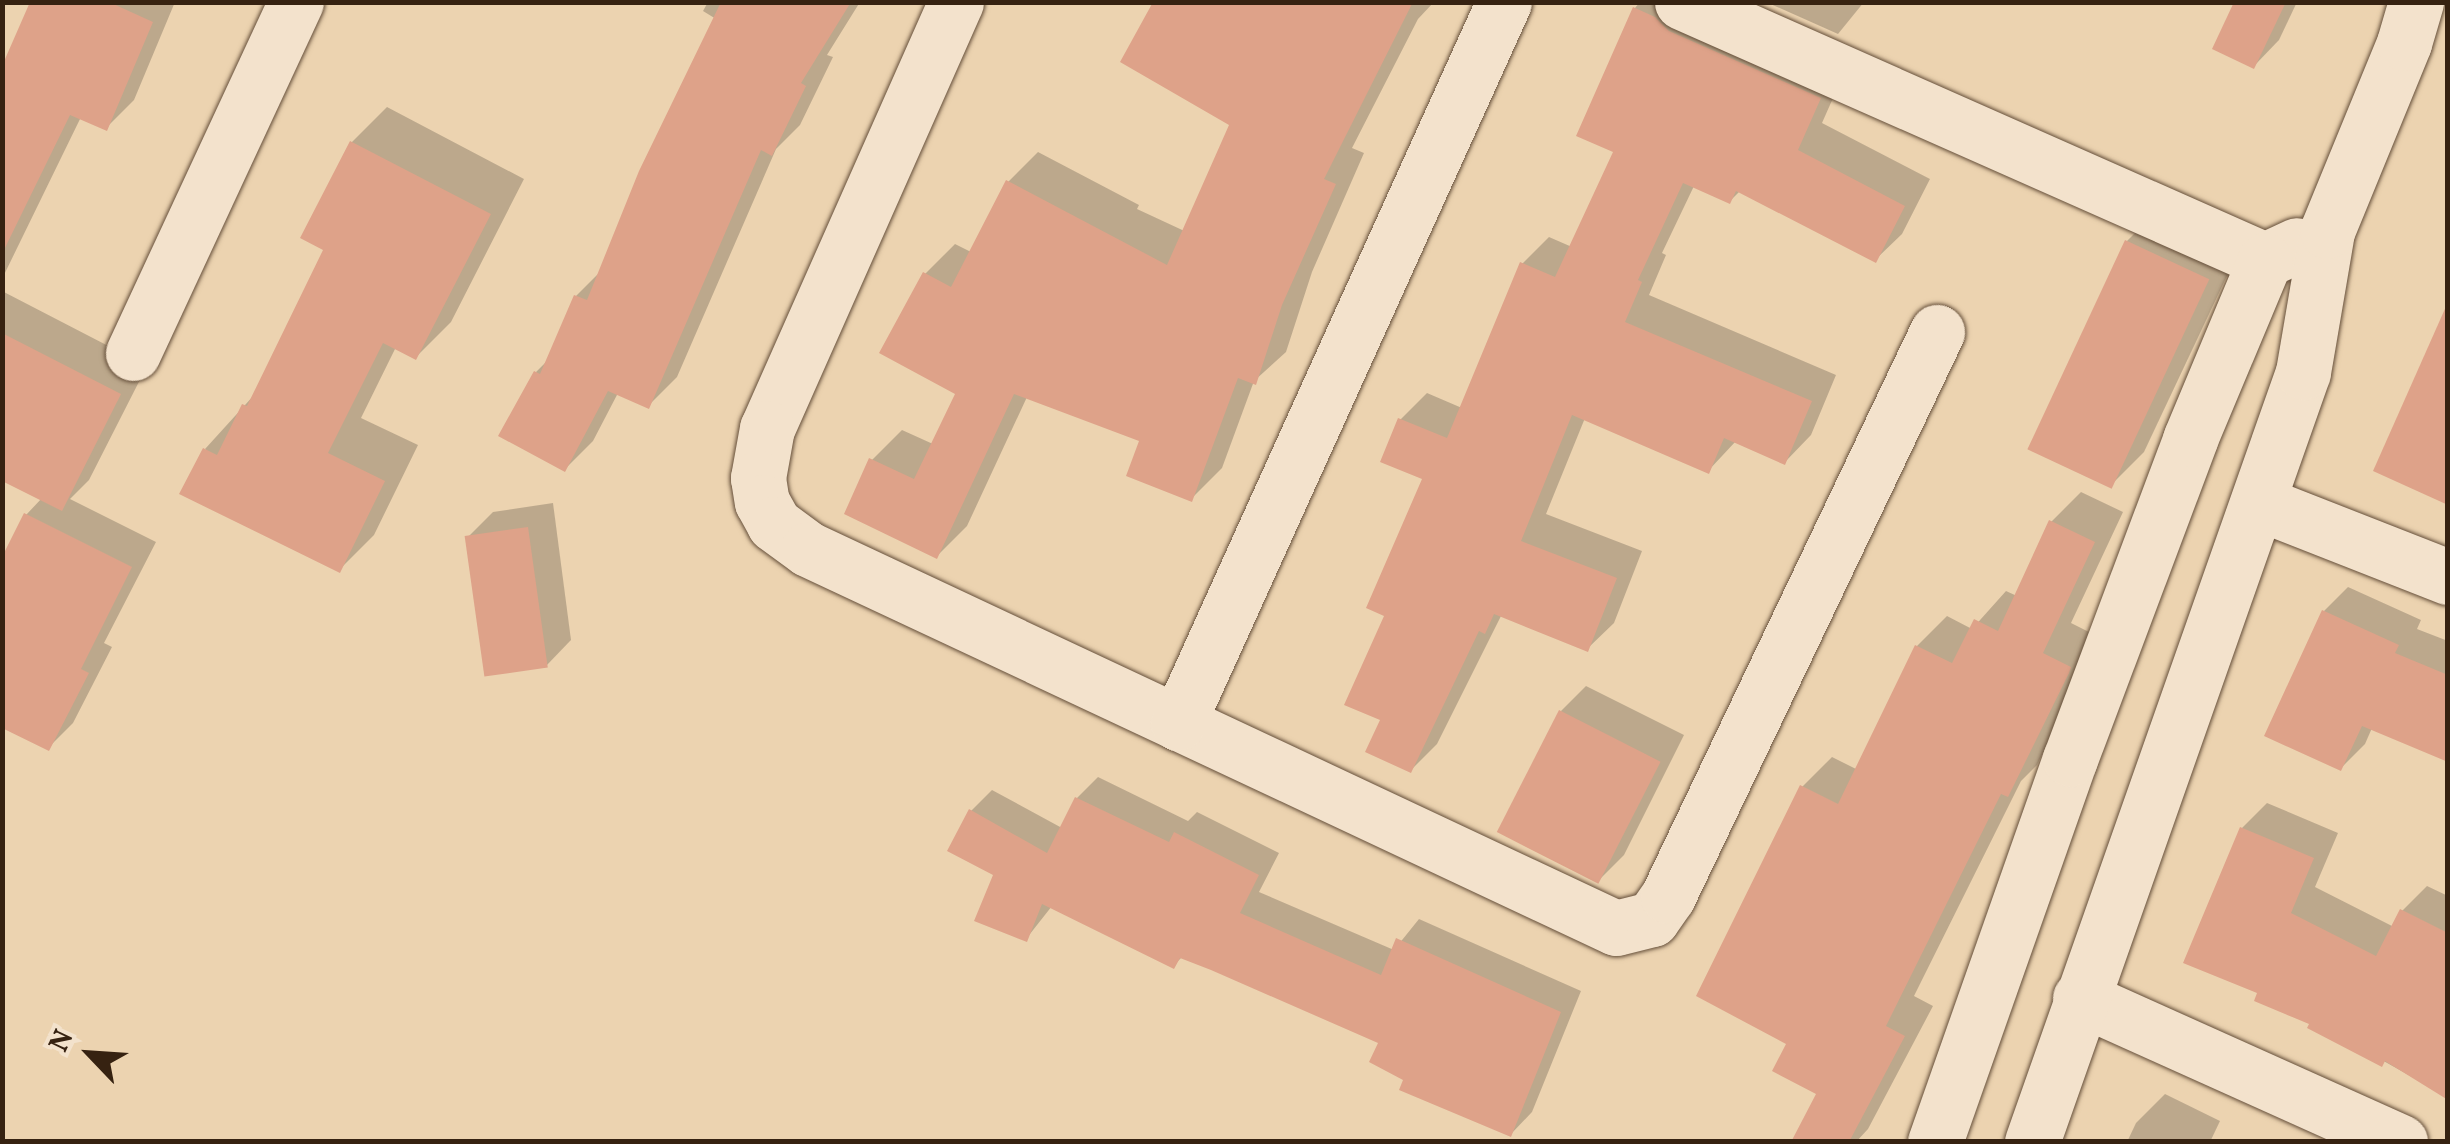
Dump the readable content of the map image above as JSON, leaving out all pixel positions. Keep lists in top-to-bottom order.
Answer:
{
  "north": "top left"
}
